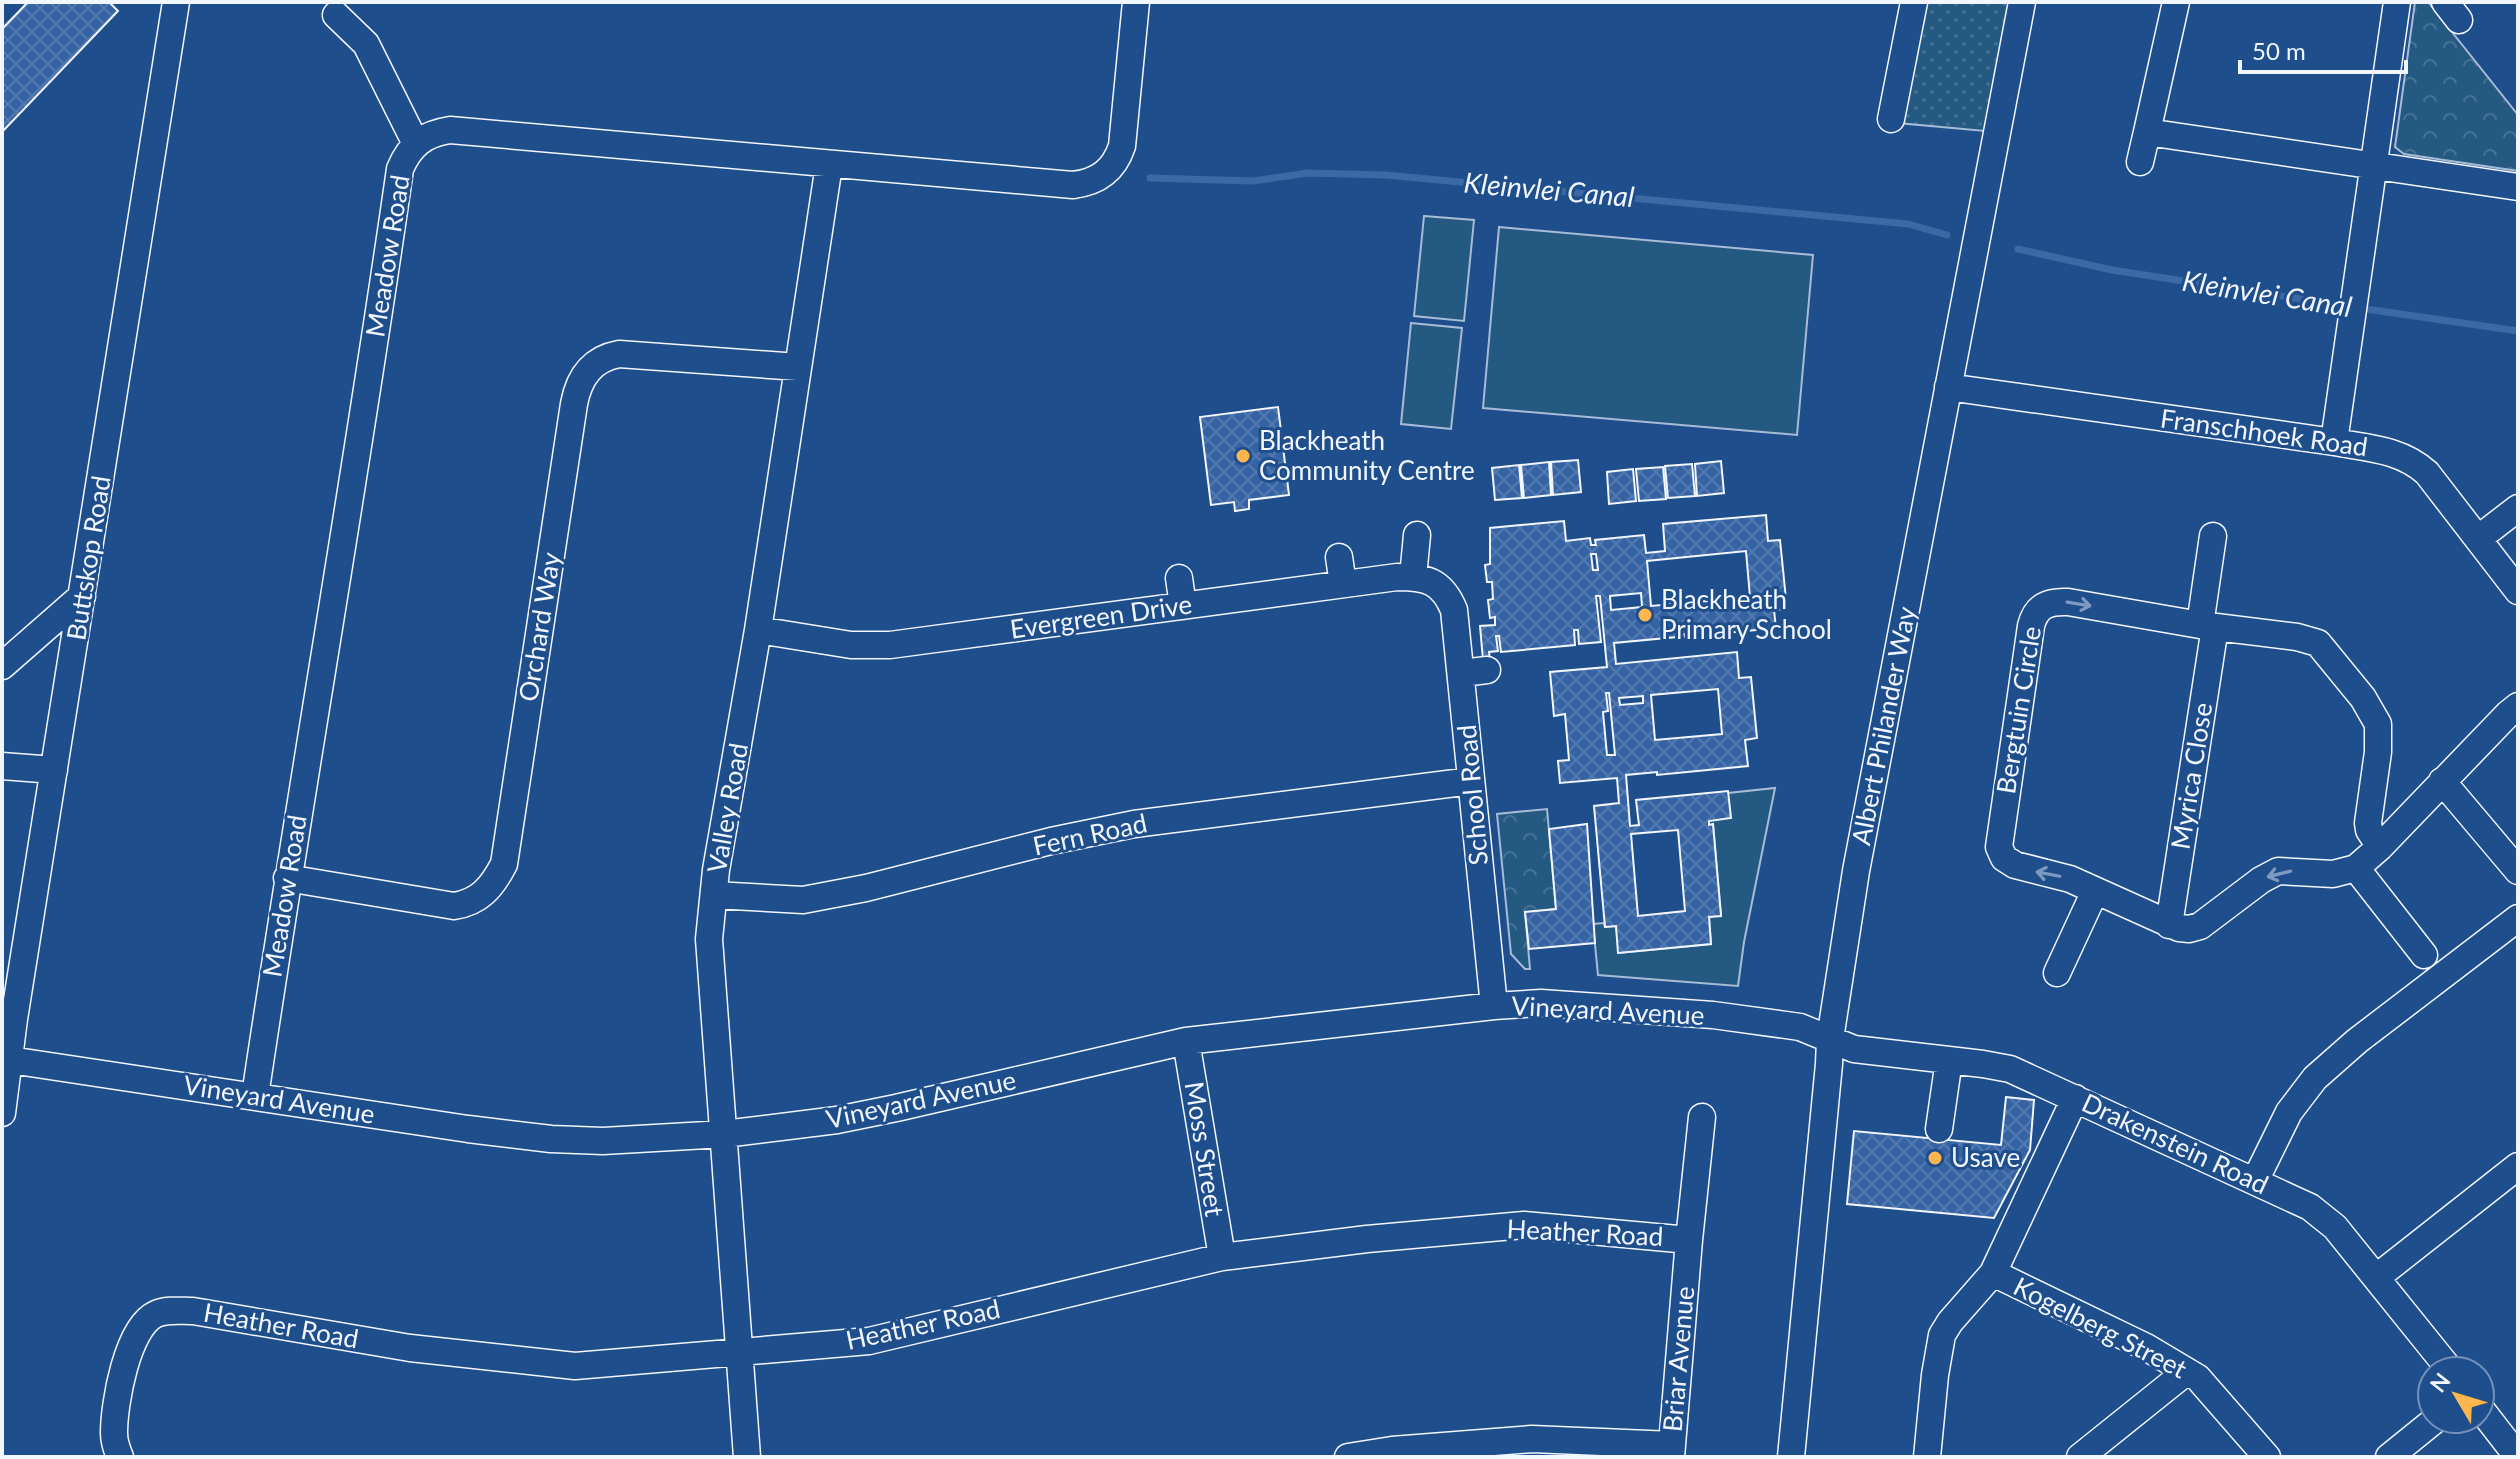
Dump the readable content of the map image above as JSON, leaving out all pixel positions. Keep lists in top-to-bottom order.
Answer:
{
  "streets": {
    "street": [
      "Meadow Road",
      "Franschhoek Road",
      "Buttskop Road",
      "Evergreen Drive",
      "Orchard Way",
      "Bergtuin Circle",
      "Albert Philander Way",
      "Myrica Close",
      "School Road",
      "Valley Road",
      "Fern Road",
      "Vineyard Avenue",
      "Drakenstein Road",
      "Moss Street",
      "Heather Road",
      "Kogelberg Street",
      "Briar Avenue"
    ]
  },
  "crossings": [
    ["Meadow Road", "Orchard Way"],
    ["Meadow Road", "Valley Road"],
    ["Meadow Road", "Vineyard Avenue"],
    ["Franschhoek Road", "Albert Philander Way"],
    ["Buttskop Road", "Vineyard Avenue"],
    ["Evergreen Drive", "School Road"],
    ["Evergreen Drive", "Valley Road"],
    ["Orchard Way", "Valley Road"],
    ["Bergtuin Circle", "Myrica Close"],
    ["Albert Philander Way", "Vineyard Avenue"],
    ["Albert Philander Way", "Drakenstein Road"],
    ["School Road", "Fern Road"],
    ["School Road", "Vineyard Avenue"],
    ["Valley Road", "Fern Road"],
    ["Valley Road", "Vineyard Avenue"],
    ["Valley Road", "Heather Road"],
    ["Vineyard Avenue", "Drakenstein Road"],
    ["Vineyard Avenue", "Moss Street"],
    ["Moss Street", "Heather Road"],
    ["Heather Road", "Briar Avenue"]
  ],
  "water": ["Kleinvlei Canal"],
  "places": ["Blackheath Community Centre", "Blackheath Primary School", "Usave"],
  "scale_bar": "50 m",
  "north": "top left"
}
